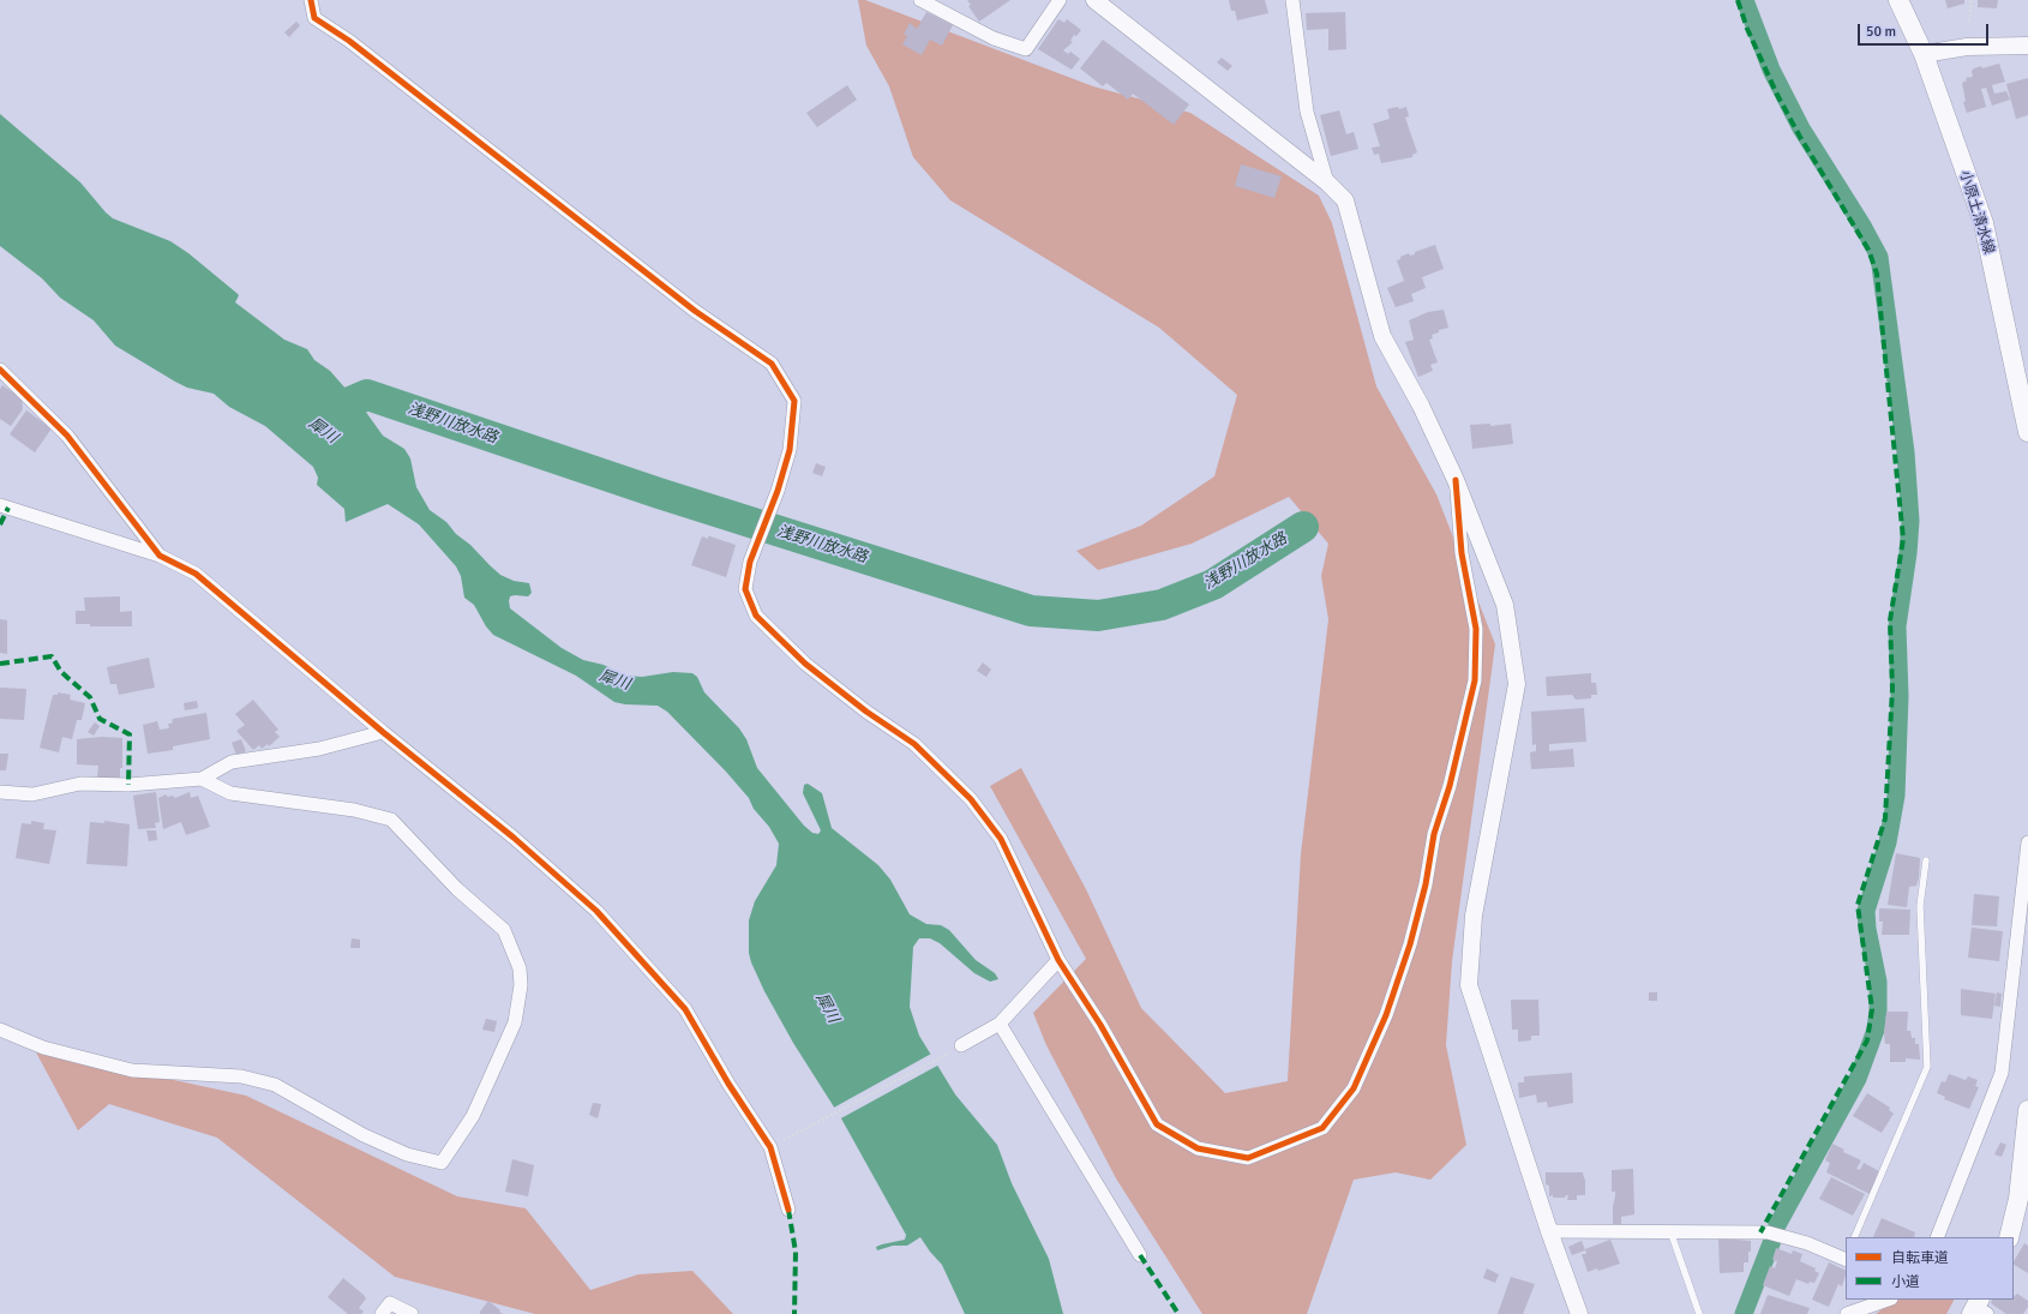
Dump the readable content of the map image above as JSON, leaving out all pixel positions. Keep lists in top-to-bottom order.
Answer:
{
  "streets": {
    "main road": ["小原土清水線"]
  },
  "water": ["浅野川放水路", "犀川"],
  "legend": ["自転車道", "小道"],
  "scale_bar": "50 m"
}
